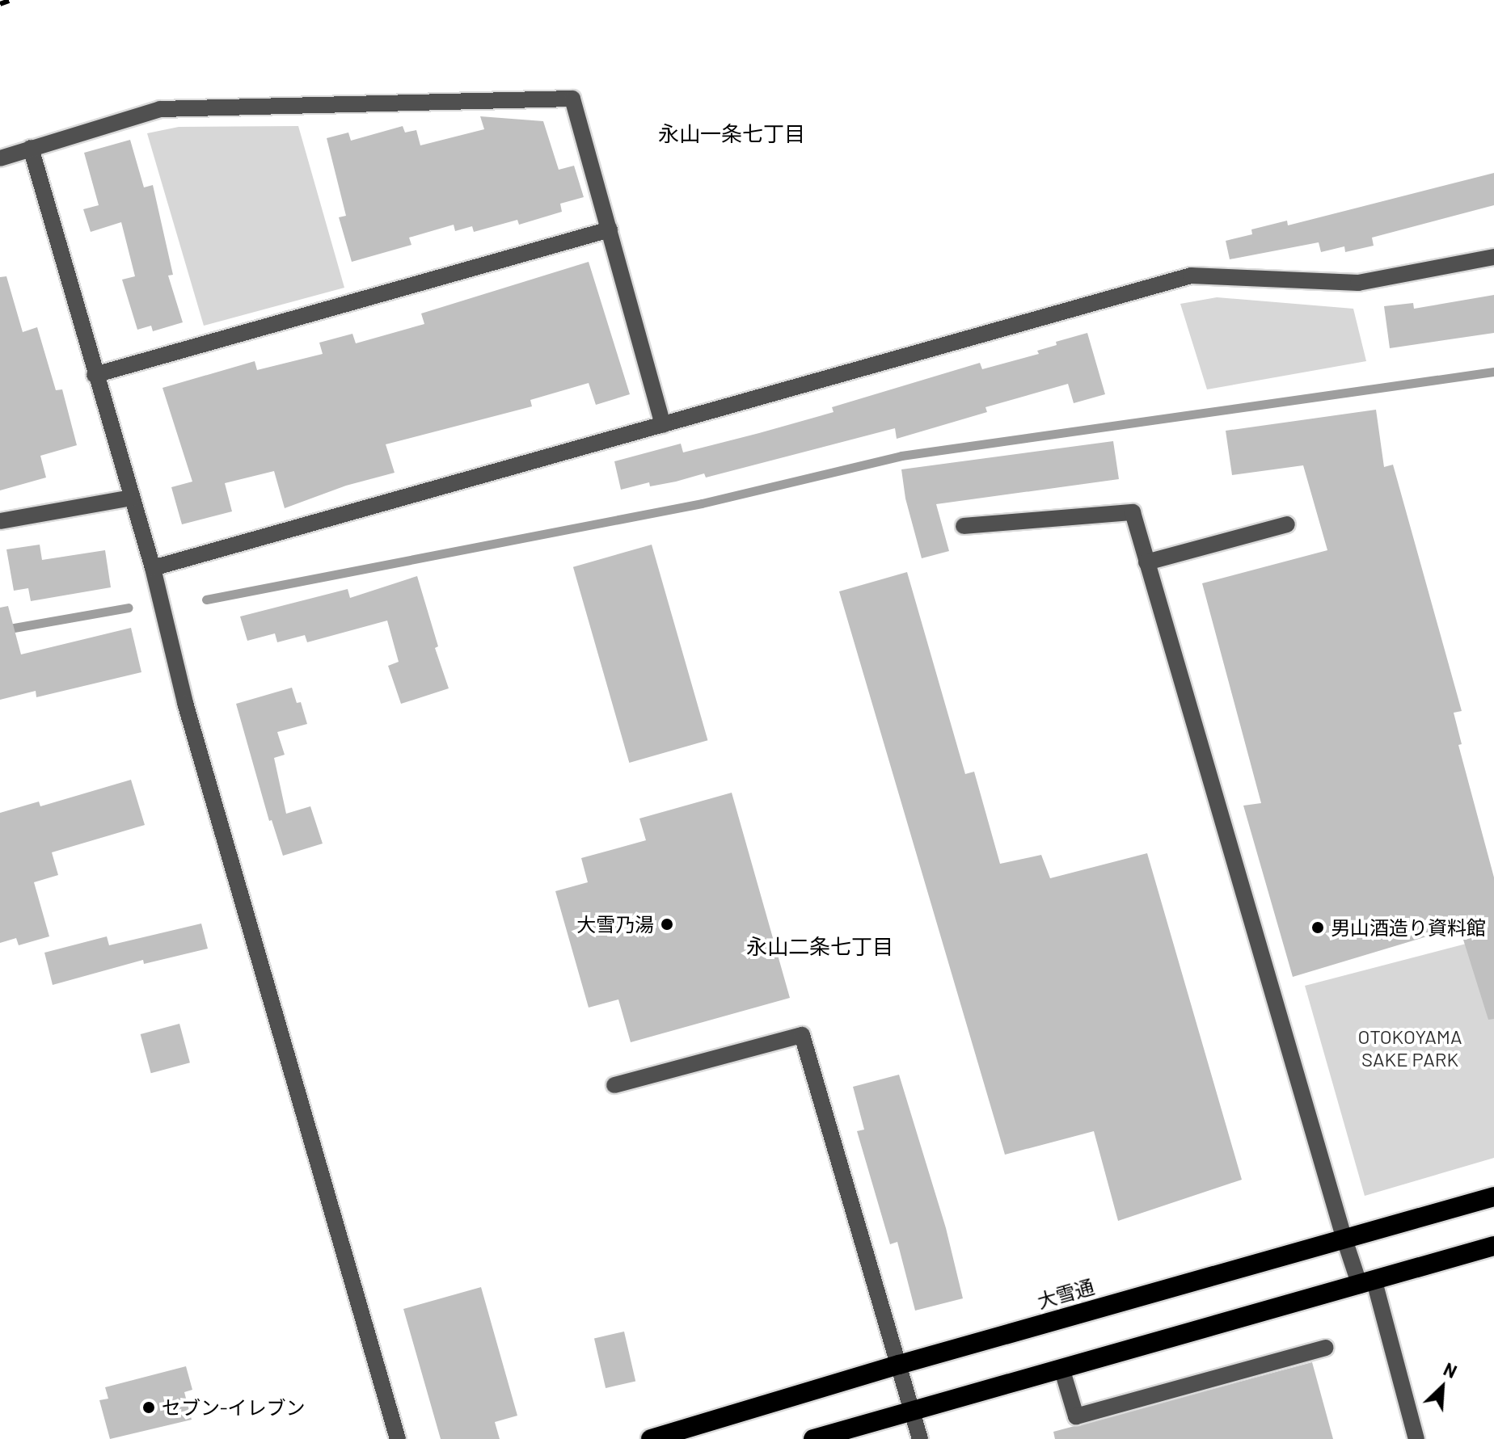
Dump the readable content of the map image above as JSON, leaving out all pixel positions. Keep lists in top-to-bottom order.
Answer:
{
  "streets": {
    "highway": ["大雪通"]
  },
  "districts": ["永山一条七丁目", "永山二条七丁目"],
  "parks": ["OTOKOYAMA SAKE PARK"],
  "places": ["大雪乃湯", "男山酒造り資料館", "セブン-イレブン"],
  "north": "top right"
}
